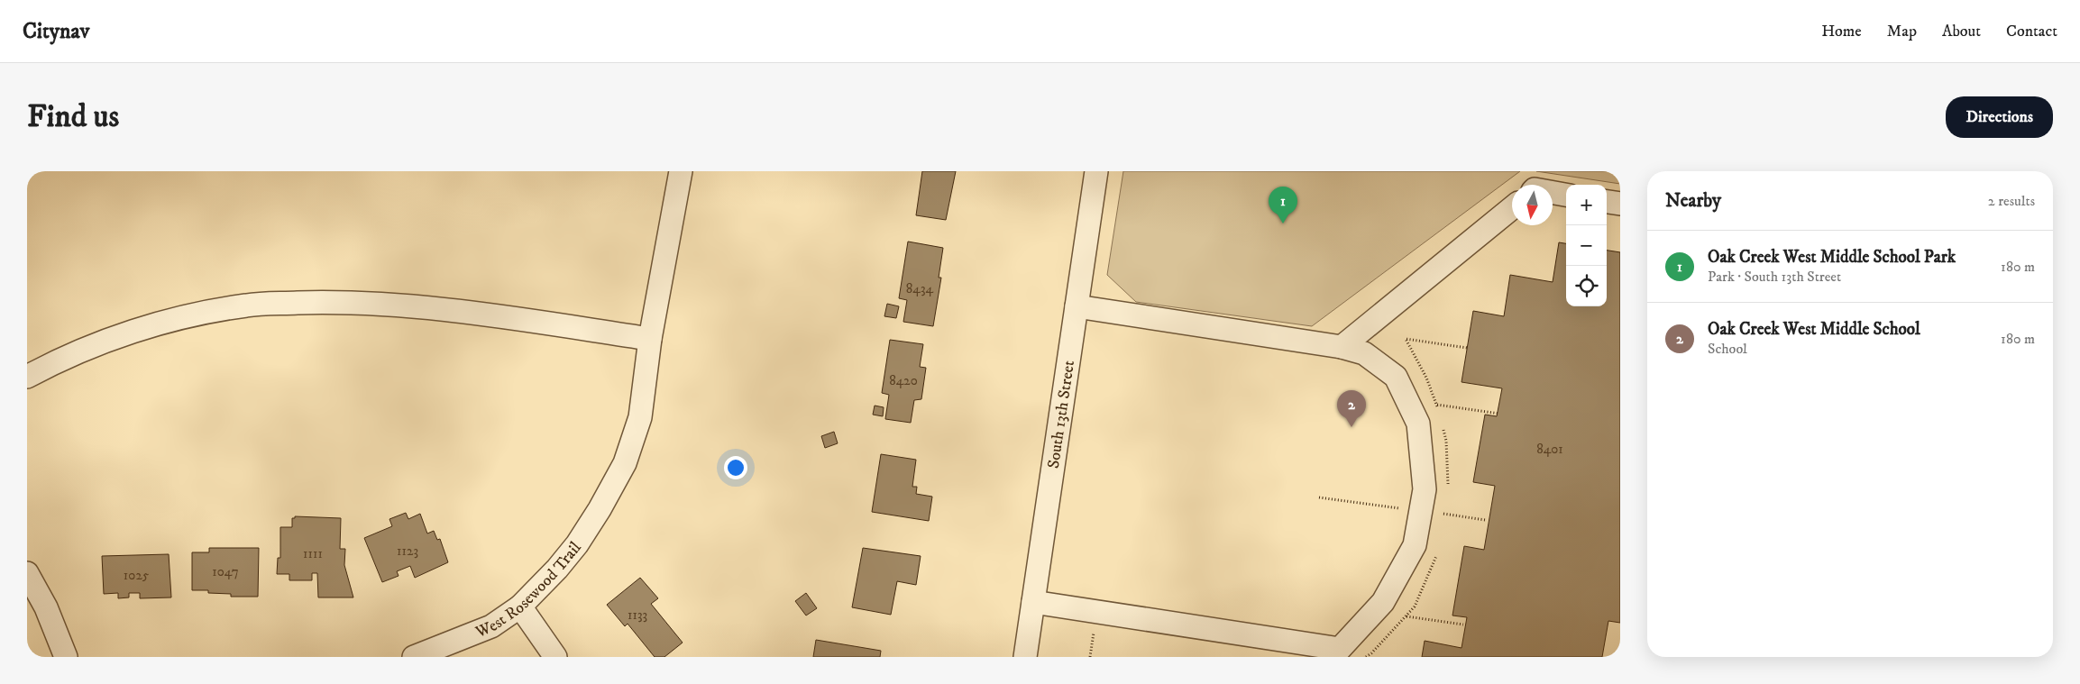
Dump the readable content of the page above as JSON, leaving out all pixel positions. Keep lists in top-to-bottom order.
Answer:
{
  "streets": {
    "street": ["South 13th Street", "West Rosewood Trail"]
  },
  "house_numbers": [
    "8434",
    "8420",
    "8401",
    "1123",
    "1111",
    "1047",
    "1025",
    "1133"
  ],
  "north": "bottom",
  "page": {
    "header": "Citynav",
    "nav": [
      "Home",
      "Map",
      "About",
      "Contact"
    ],
    "buttons": "Directions",
    "title": "Find us",
    "heading": ["Nearby", "2 results"],
    "map_buttons": ["+", "−"],
    "pins": ["1", "2"],
    "list": [
      {
        "mark": "1",
        "name": "Oak Creek West Middle School Park",
        "note": "Park · South 13th Street",
        "value": "180 m"
      },
      {
        "mark": "2",
        "name": "Oak Creek West Middle School",
        "note": "School",
        "value": "180 m"
      }
    ]
  }
}
